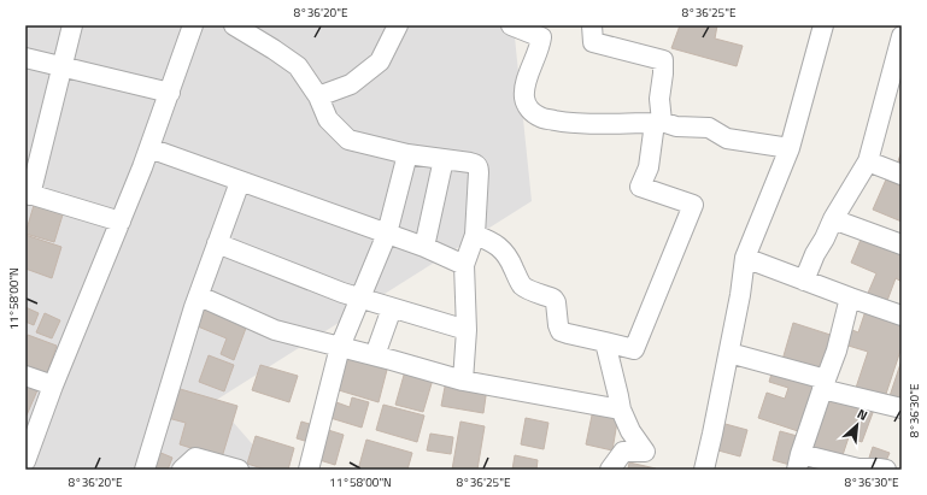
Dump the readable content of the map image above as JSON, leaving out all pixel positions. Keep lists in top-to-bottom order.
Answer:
{
  "north": "top right",
  "coordinates": [
    "8°36'20\"E",
    "8°36'25\"E",
    "11°58'00\"N",
    "8°36'30\"E"
  ]
}
